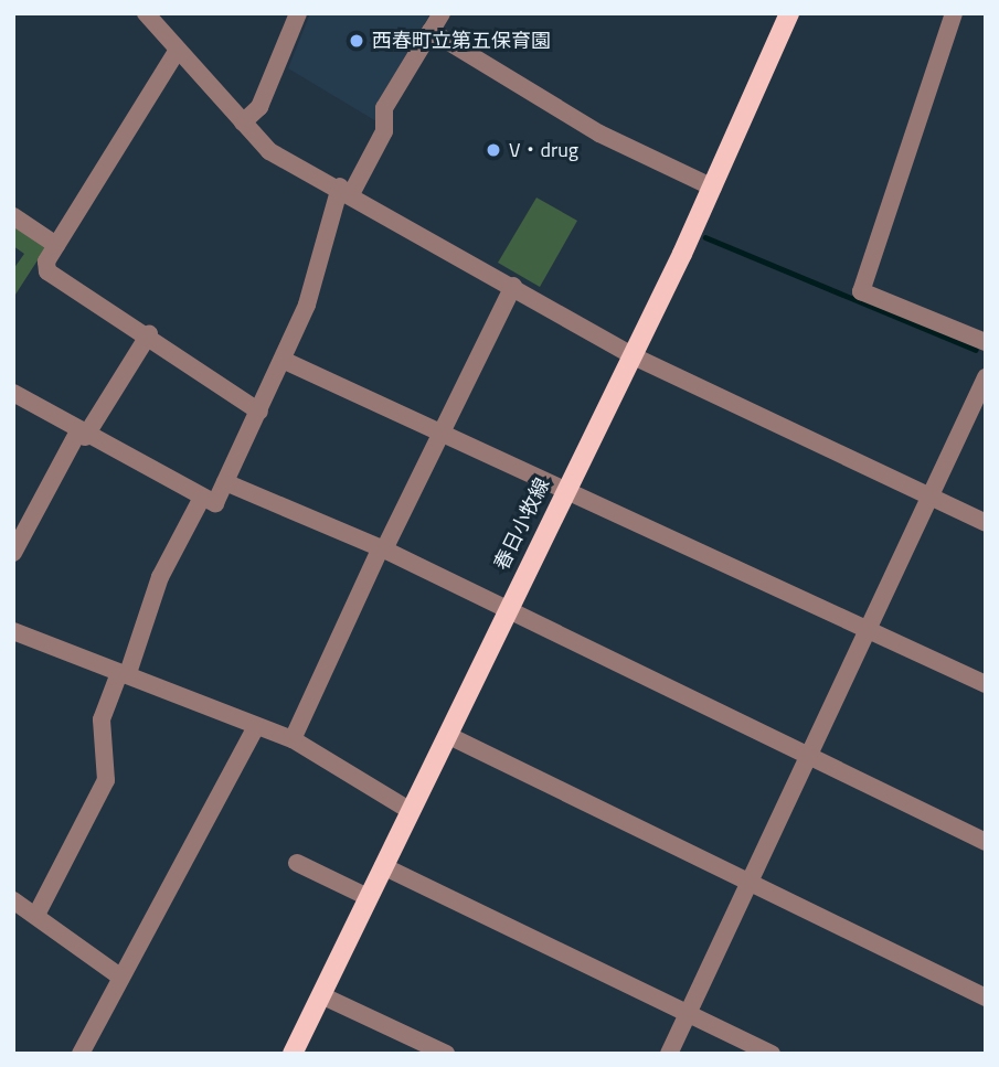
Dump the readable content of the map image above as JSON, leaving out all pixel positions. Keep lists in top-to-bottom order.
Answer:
{
  "streets": {
    "main road": ["春日小牧線"]
  },
  "places": ["西春町立第五保育園", "V・drug"]
}
